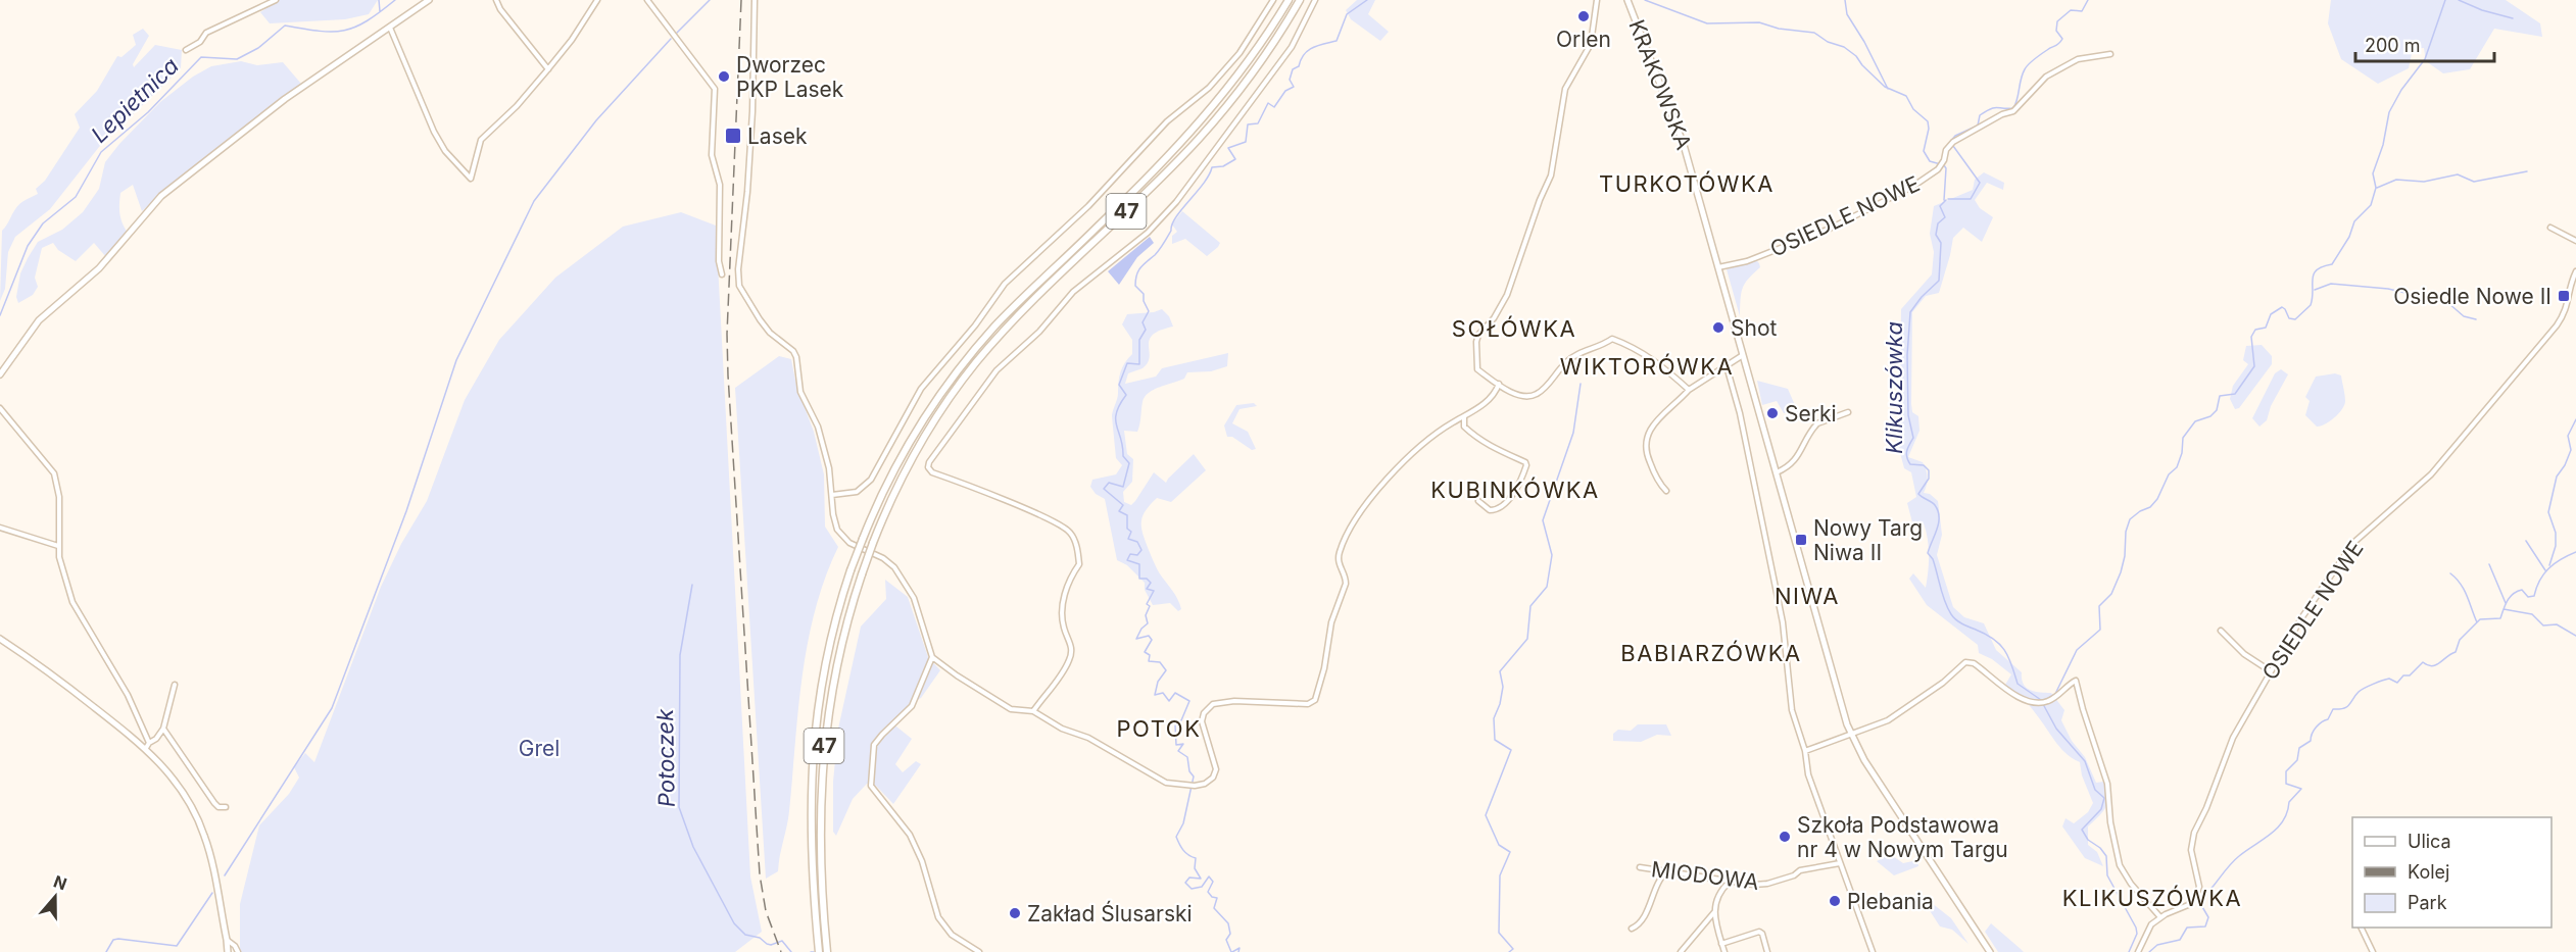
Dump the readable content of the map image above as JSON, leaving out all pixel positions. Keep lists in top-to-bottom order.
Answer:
{
  "streets": {
    "main road": ["KRAKOWSKA", "47"],
    "street": ["OSIEDLE NOWE", "MIODOWA"]
  },
  "crossings": [
    ["KRAKOWSKA", "OSIEDLE NOWE"]
  ],
  "districts": [
    "TURKOTÓWKA",
    "SOŁÓWKA",
    "WIKTORÓWKA",
    "KUBINKÓWKA",
    "NIWA",
    "BABIARZÓWKA",
    "POTOK",
    "KLIKUSZÓWKA"
  ],
  "water": ["Lepietnica", "Klikuszówka", "Potoczek"],
  "parks": ["Grel"],
  "places": {
    "other": [
      "Orlen",
      "Dworzec PKP Lasek",
      "Shot",
      "Serki",
      "Szkoła Podstawowa nr 4 w Nowym Targu",
      "Plebania",
      "Zakład Ślusarski"
    ],
    "transit": ["Lasek", "Osiedle Nowe II", "Nowy Targ Niwa II"]
  },
  "legend": ["Ulica", "Kolej", "Park"],
  "scale_bar": "200 m",
  "north": "top"
}
